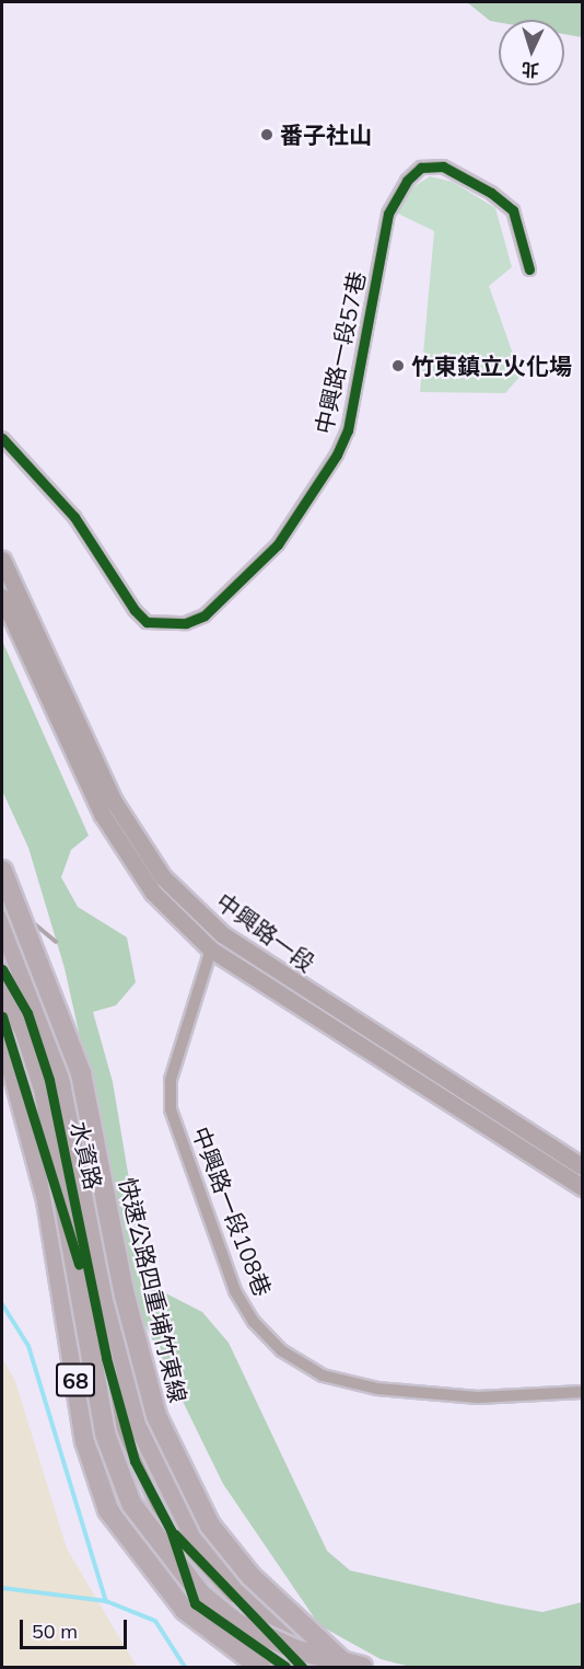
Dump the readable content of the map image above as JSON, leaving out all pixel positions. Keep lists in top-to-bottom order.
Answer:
{
  "streets": {
    "highway": ["快速公路四重埔竹東線", "68"],
    "main road": ["中興路一段"],
    "street": ["中興路一段57巷", "水資路", "中興路一段108巷"]
  },
  "crossings": [
    ["中興路一段", "中興路一段108巷"]
  ],
  "places": ["番子社山", "竹東鎮立火化場"],
  "scale_bar": "50 m",
  "north": "bottom"
}
